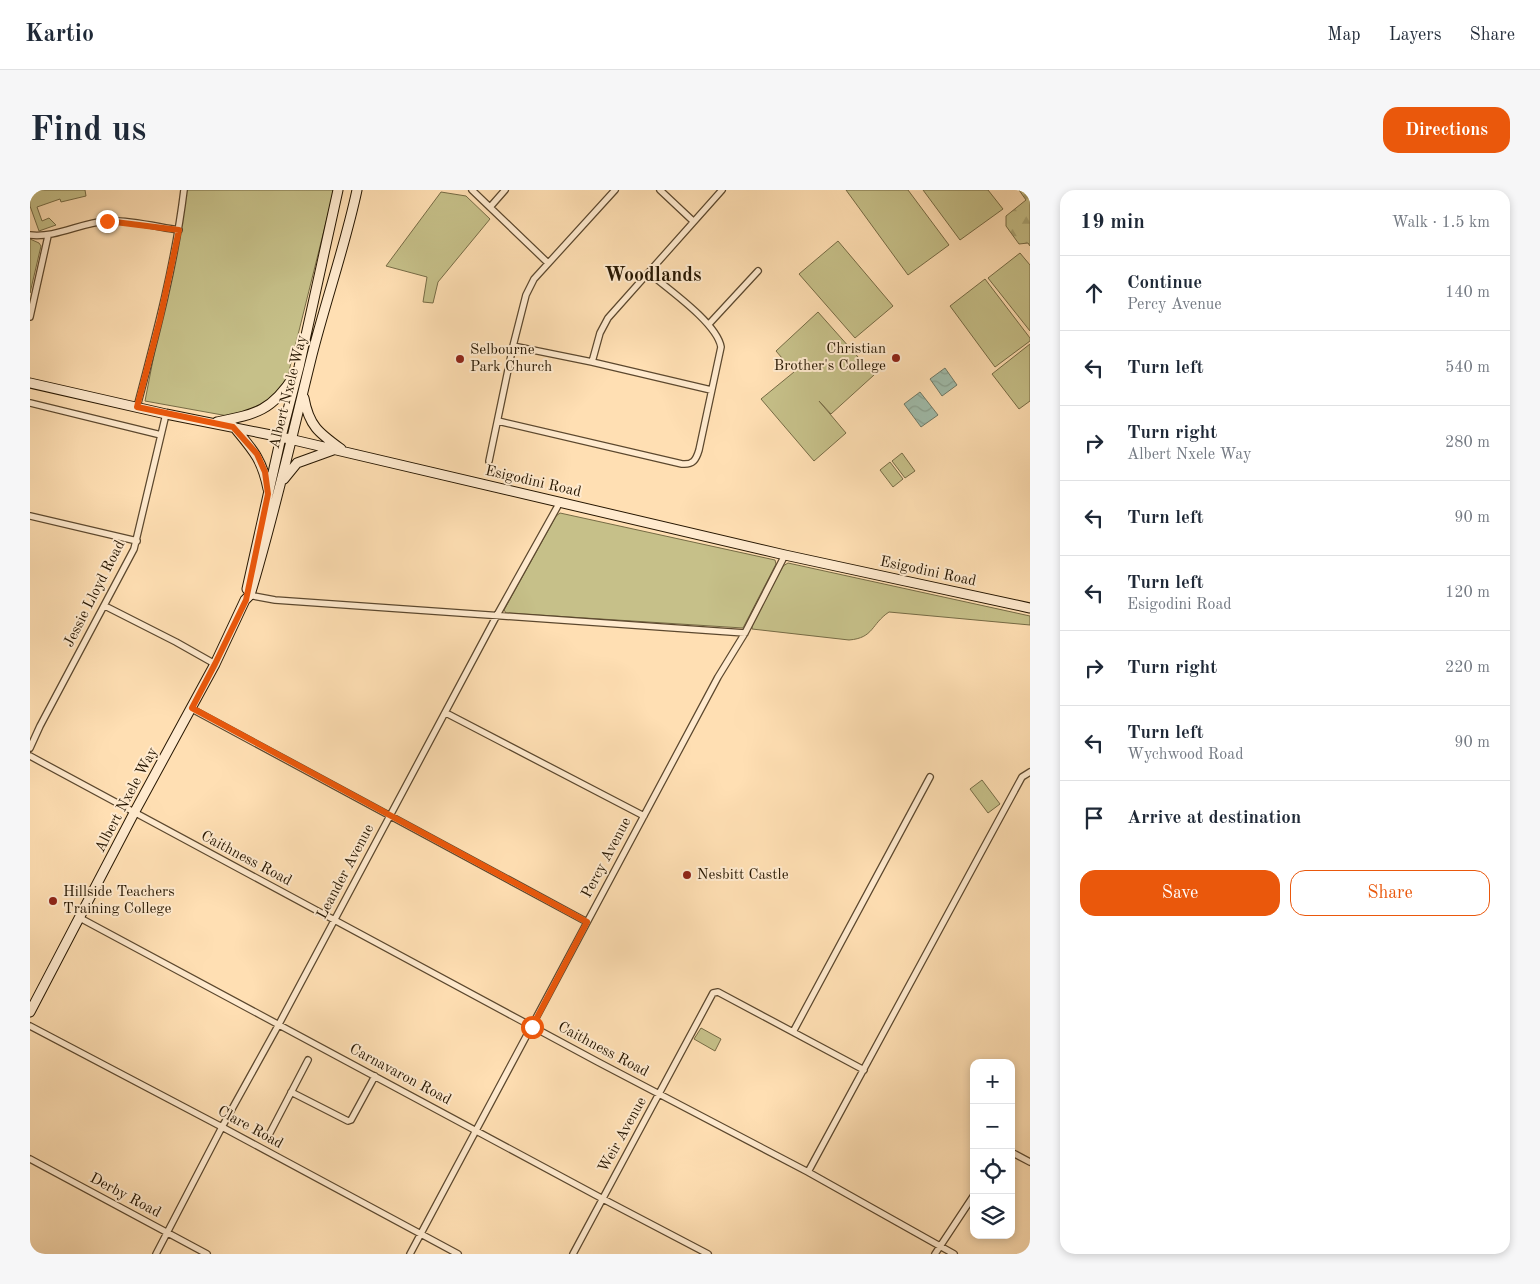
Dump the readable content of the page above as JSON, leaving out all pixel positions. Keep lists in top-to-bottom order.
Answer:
{
  "streets": {
    "main road": ["Albert Nxele Way", "Esigodini Road"],
    "street": [
      "Jessie Lloyd Road",
      "Percy Avenue",
      "Caithness Road",
      "Leander Avenue",
      "Carnavaron Road",
      "Clare Road",
      "Weir Avenue",
      "Derby Road"
    ]
  },
  "crossings": [
    ["Albert Nxele Way", "Esigodini Road"],
    ["Albert Nxele Way", "Caithness Road"],
    ["Albert Nxele Way", "Carnavaron Road"],
    ["Esigodini Road", "Jessie Lloyd Road"],
    ["Esigodini Road", "Percy Avenue"],
    ["Esigodini Road", "Leander Avenue"],
    ["Percy Avenue", "Caithness Road"],
    ["Percy Avenue", "Carnavaron Road"],
    ["Percy Avenue", "Clare Road"],
    ["Caithness Road", "Leander Avenue"],
    ["Caithness Road", "Weir Avenue"],
    ["Leander Avenue", "Carnavaron Road"],
    ["Leander Avenue", "Clare Road"],
    ["Leander Avenue", "Derby Road"],
    ["Carnavaron Road", "Weir Avenue"]
  ],
  "districts": ["Woodlands"],
  "places": [
    "Christian Brother's College",
    "Selbourne Park Church",
    "Nesbitt Castle",
    "Hillside Teachers Training College"
  ],
  "page": {
    "header": "Kartio",
    "nav": ["Map", "Layers", "Share"],
    "buttons": [
      "Directions",
      ["Save", "Share"]
    ],
    "title": "Find us",
    "heading": ["19 min", "Walk · 1.5 km"],
    "list": [
      ["Continue", "Percy Avenue", "140 m"],
      ["Turn left", "540 m"],
      ["Turn right", "Albert Nxele Way", "280 m"],
      ["Turn left", "90 m"],
      ["Turn left", "Esigodini Road", "120 m"],
      ["Turn right", "220 m"],
      ["Turn left", "Wychwood Road", "90 m"],
      "Arrive at destination"
    ],
    "map_buttons": ["+", "−"]
  }
}
